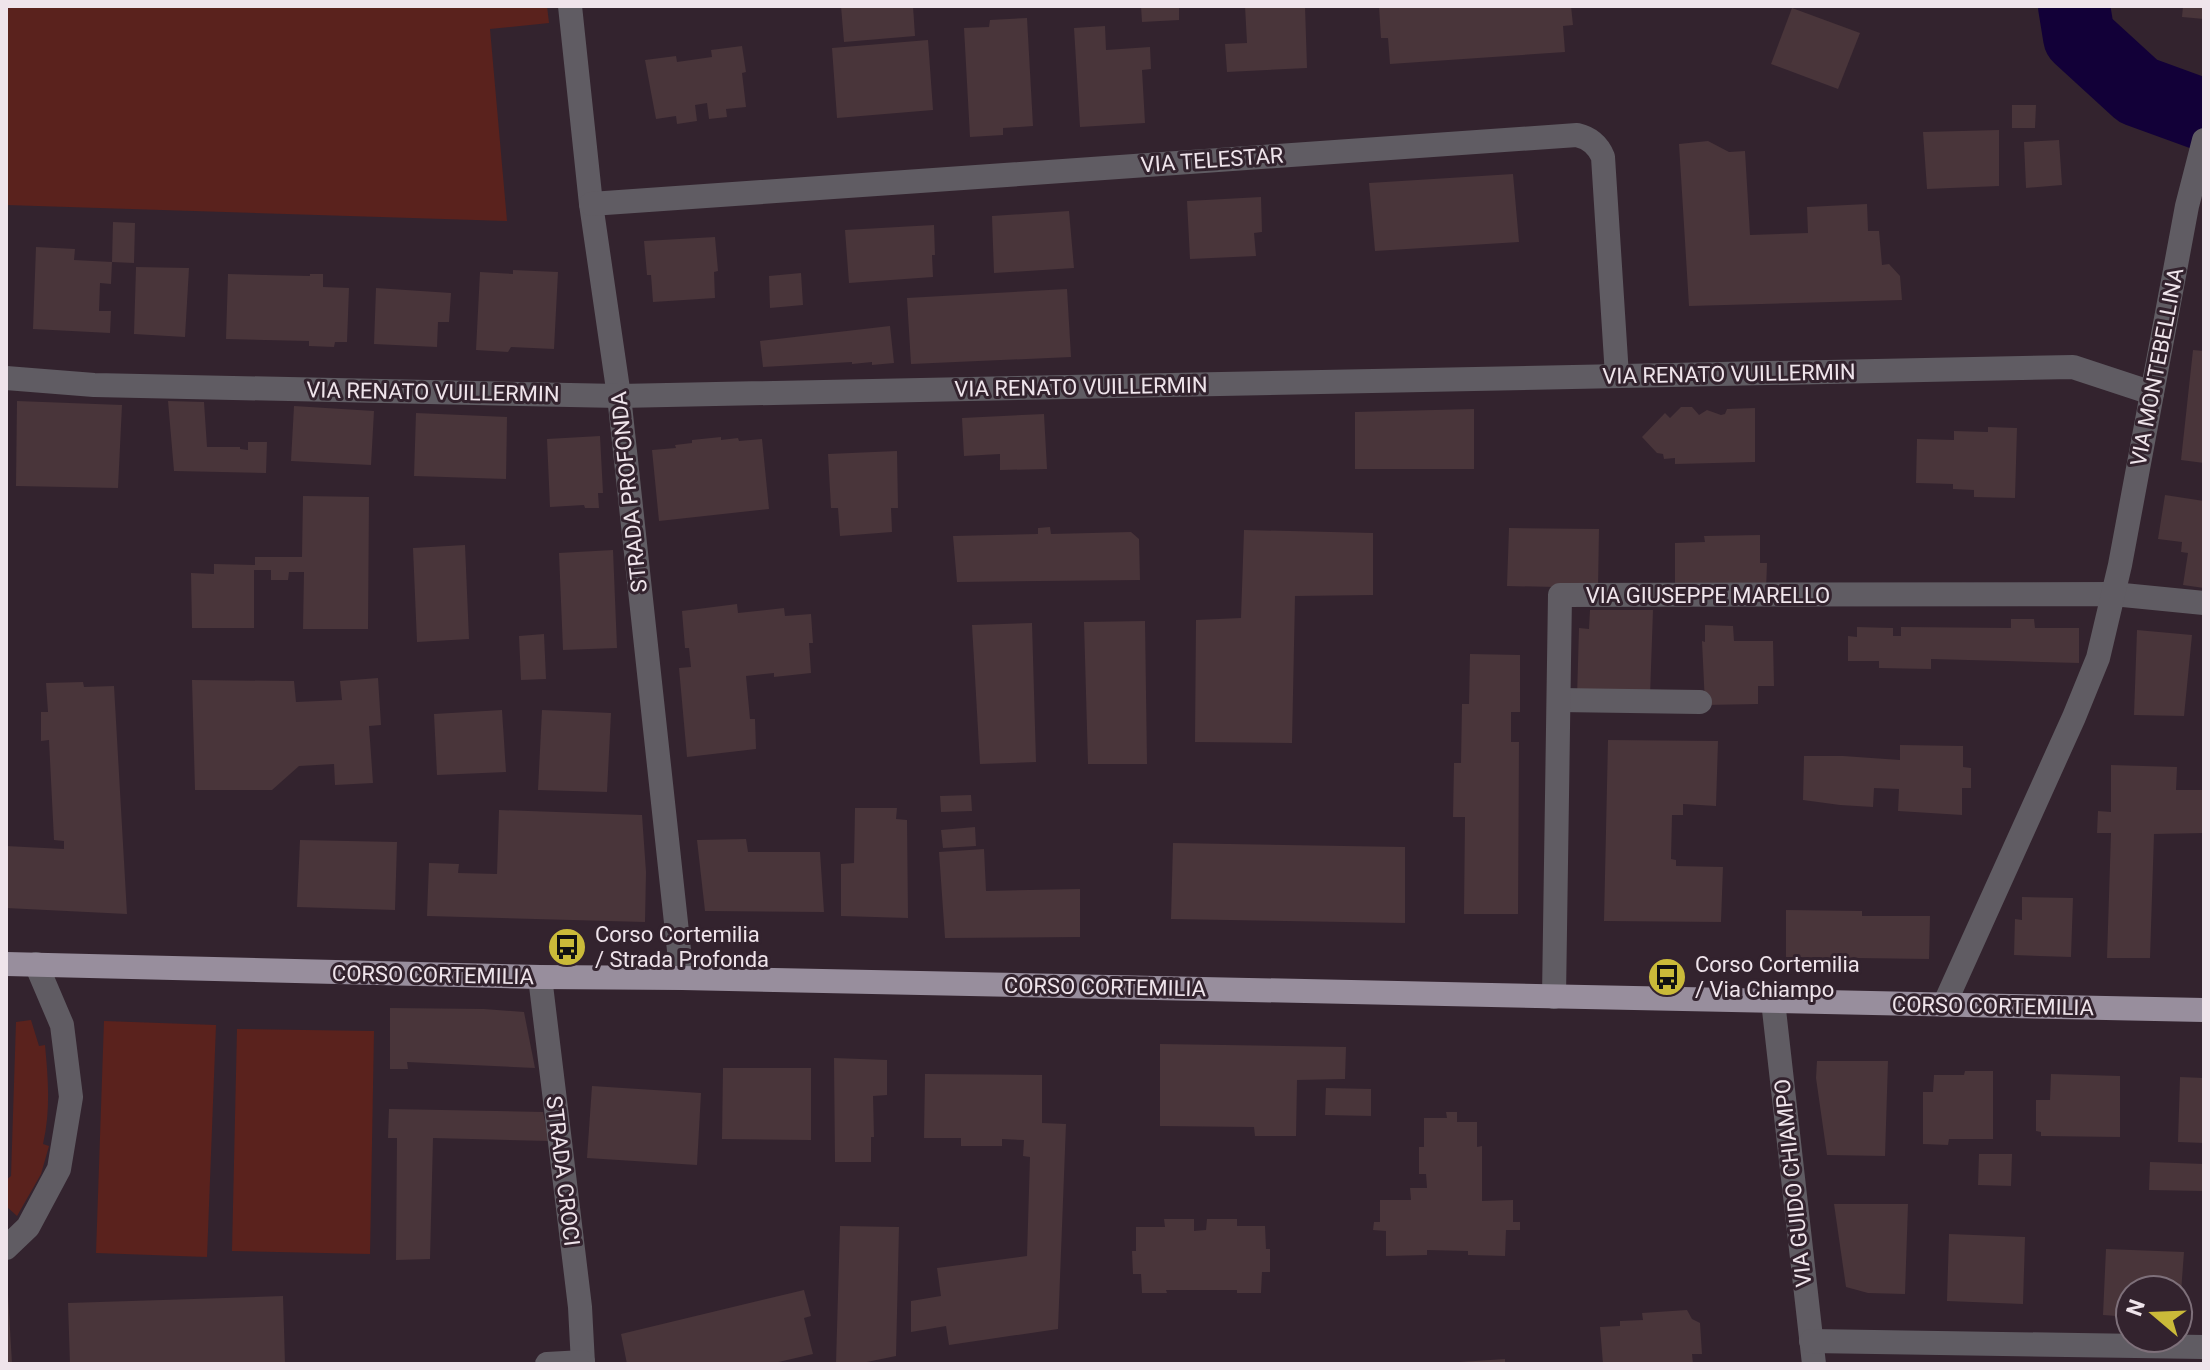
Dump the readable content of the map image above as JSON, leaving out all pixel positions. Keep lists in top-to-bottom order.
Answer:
{
  "streets": {
    "main road": ["CORSO CORTEMILIA"],
    "street": [
      "VIA TELESTAR",
      "VIA MONTEBELLINA",
      "VIA RENATO VUILLERMIN",
      "STRADA PROFONDA",
      "VIA GIUSEPPE MARELLO",
      "STRADA CROCI",
      "VIA GUIDO CHIAMPO"
    ]
  },
  "crossings": [
    ["VIA TELESTAR", "VIA RENATO VUILLERMIN"],
    ["VIA TELESTAR", "STRADA PROFONDA"],
    ["VIA MONTEBELLINA", "VIA RENATO VUILLERMIN"],
    ["VIA MONTEBELLINA", "VIA GIUSEPPE MARELLO"],
    ["VIA MONTEBELLINA", "CORSO CORTEMILIA"],
    ["VIA RENATO VUILLERMIN", "STRADA PROFONDA"],
    ["STRADA PROFONDA", "CORSO CORTEMILIA"],
    ["VIA GIUSEPPE MARELLO", "CORSO CORTEMILIA"],
    ["CORSO CORTEMILIA", "STRADA CROCI"],
    ["CORSO CORTEMILIA", "VIA GUIDO CHIAMPO"]
  ],
  "places": {
    "bus stop": ["Corso Cortemilia / Strada Profonda", "Corso Cortemilia / Via Chiampo"]
  },
  "north": "left"
}
